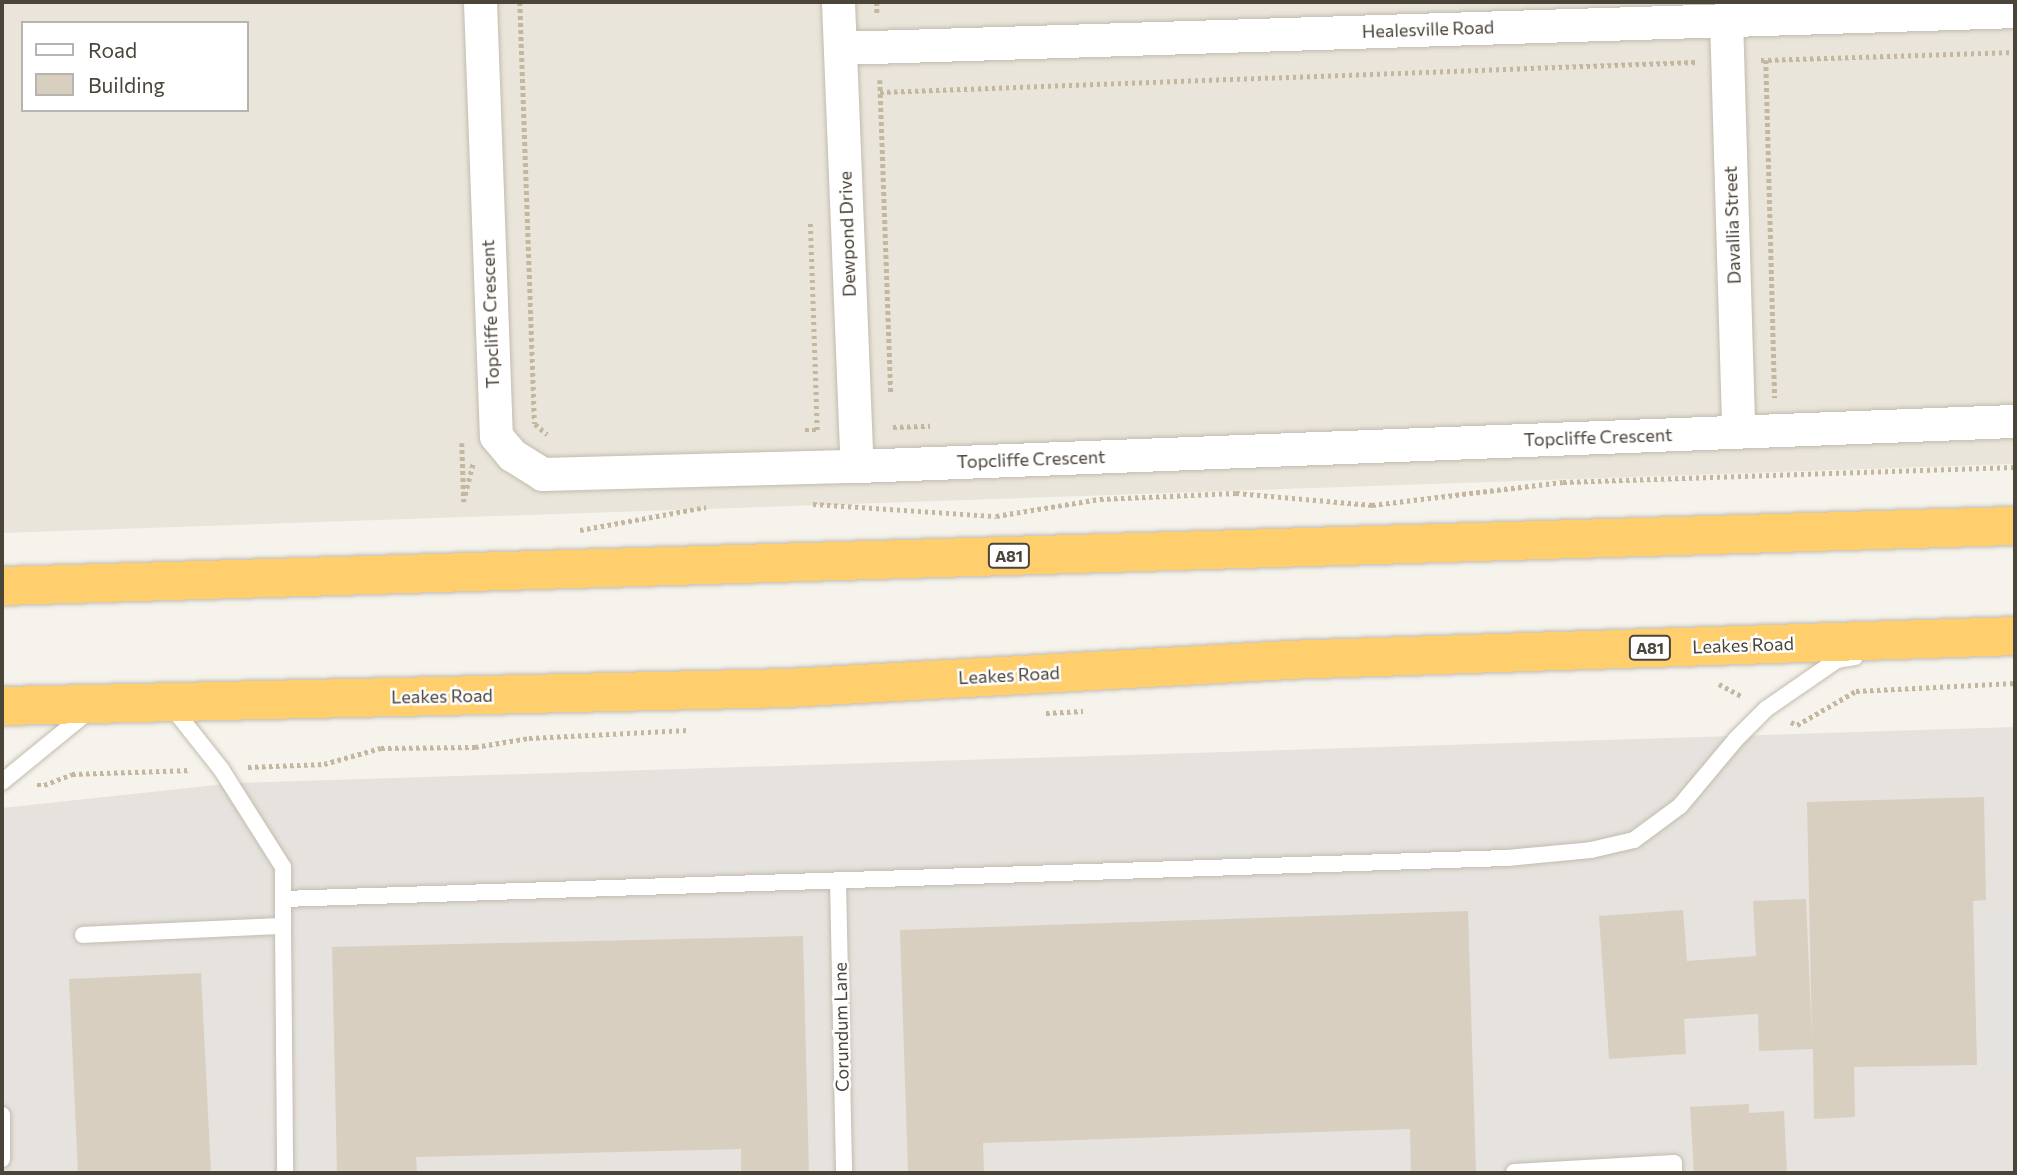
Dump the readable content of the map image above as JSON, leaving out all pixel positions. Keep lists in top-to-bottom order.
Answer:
{
  "streets": {
    "highway": ["A81", "Leakes Road"],
    "street": [
      "Healesville Road",
      "Davallia Street",
      "Dewpond Drive",
      "Topcliffe Crescent"
    ],
    "lane": ["Corundum Lane"]
  },
  "crossings": [
    ["Healesville Road", "Davallia Street"],
    ["Healesville Road", "Dewpond Drive"],
    ["Davallia Street", "Topcliffe Crescent"],
    ["Dewpond Drive", "Topcliffe Crescent"]
  ],
  "legend": ["Road", "Building"]
}
